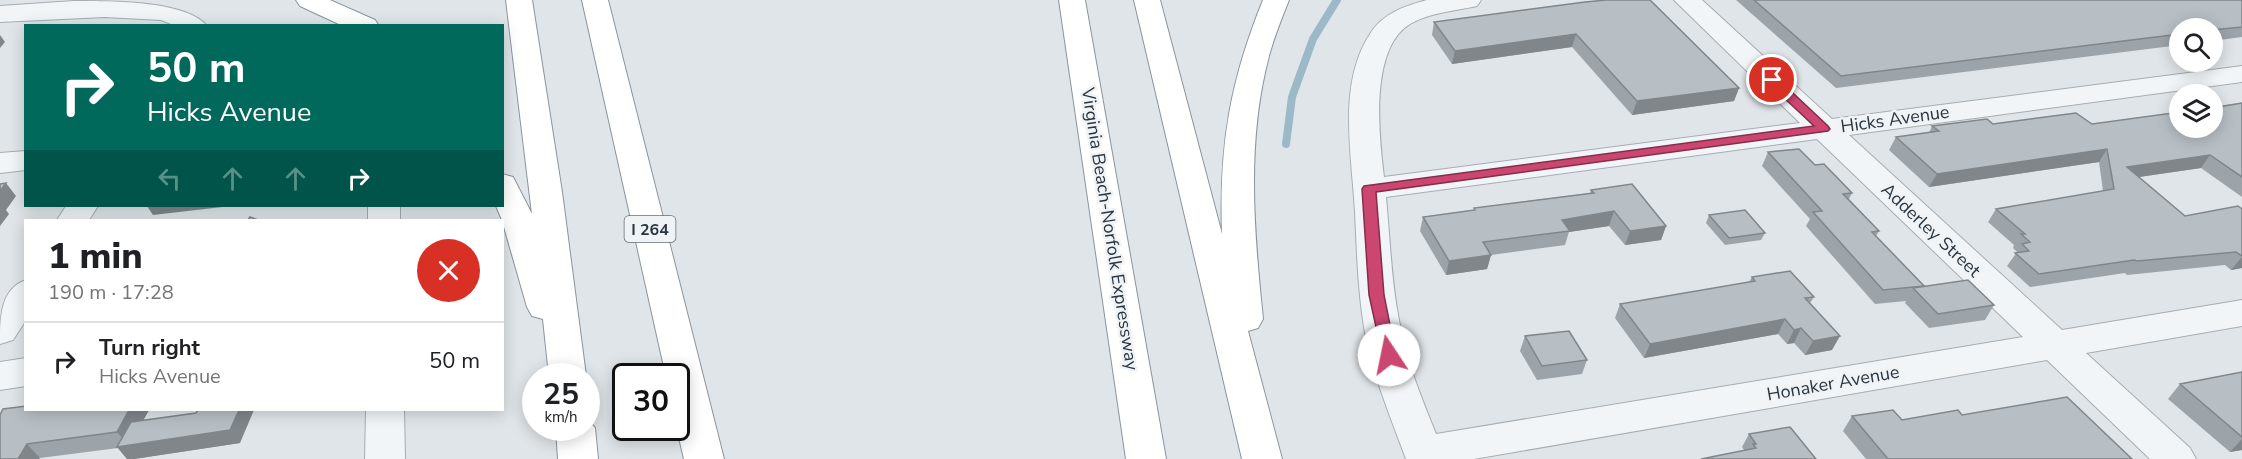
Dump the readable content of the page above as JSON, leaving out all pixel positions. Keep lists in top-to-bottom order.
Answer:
{
  "streets": {
    "highway": ["I 264", "Virginia Beach-Norfolk Expressway"],
    "street": ["Hicks Avenue", "Adderley Street", "Honaker Avenue"]
  },
  "crossings": [
    ["Hicks Avenue", "Adderley Street"],
    ["Adderley Street", "Honaker Avenue"]
  ],
  "page": {
    "turn": ["50 m", "Hicks Avenue"],
    "heading": ["1 min", "190 m · 17:28"],
    "list": [
      {
        "name": "Turn right",
        "note": "Hicks Avenue",
        "value": "50 m"
      }
    ],
    "speed": "25 km/h",
    "limit": "30"
  }
}
